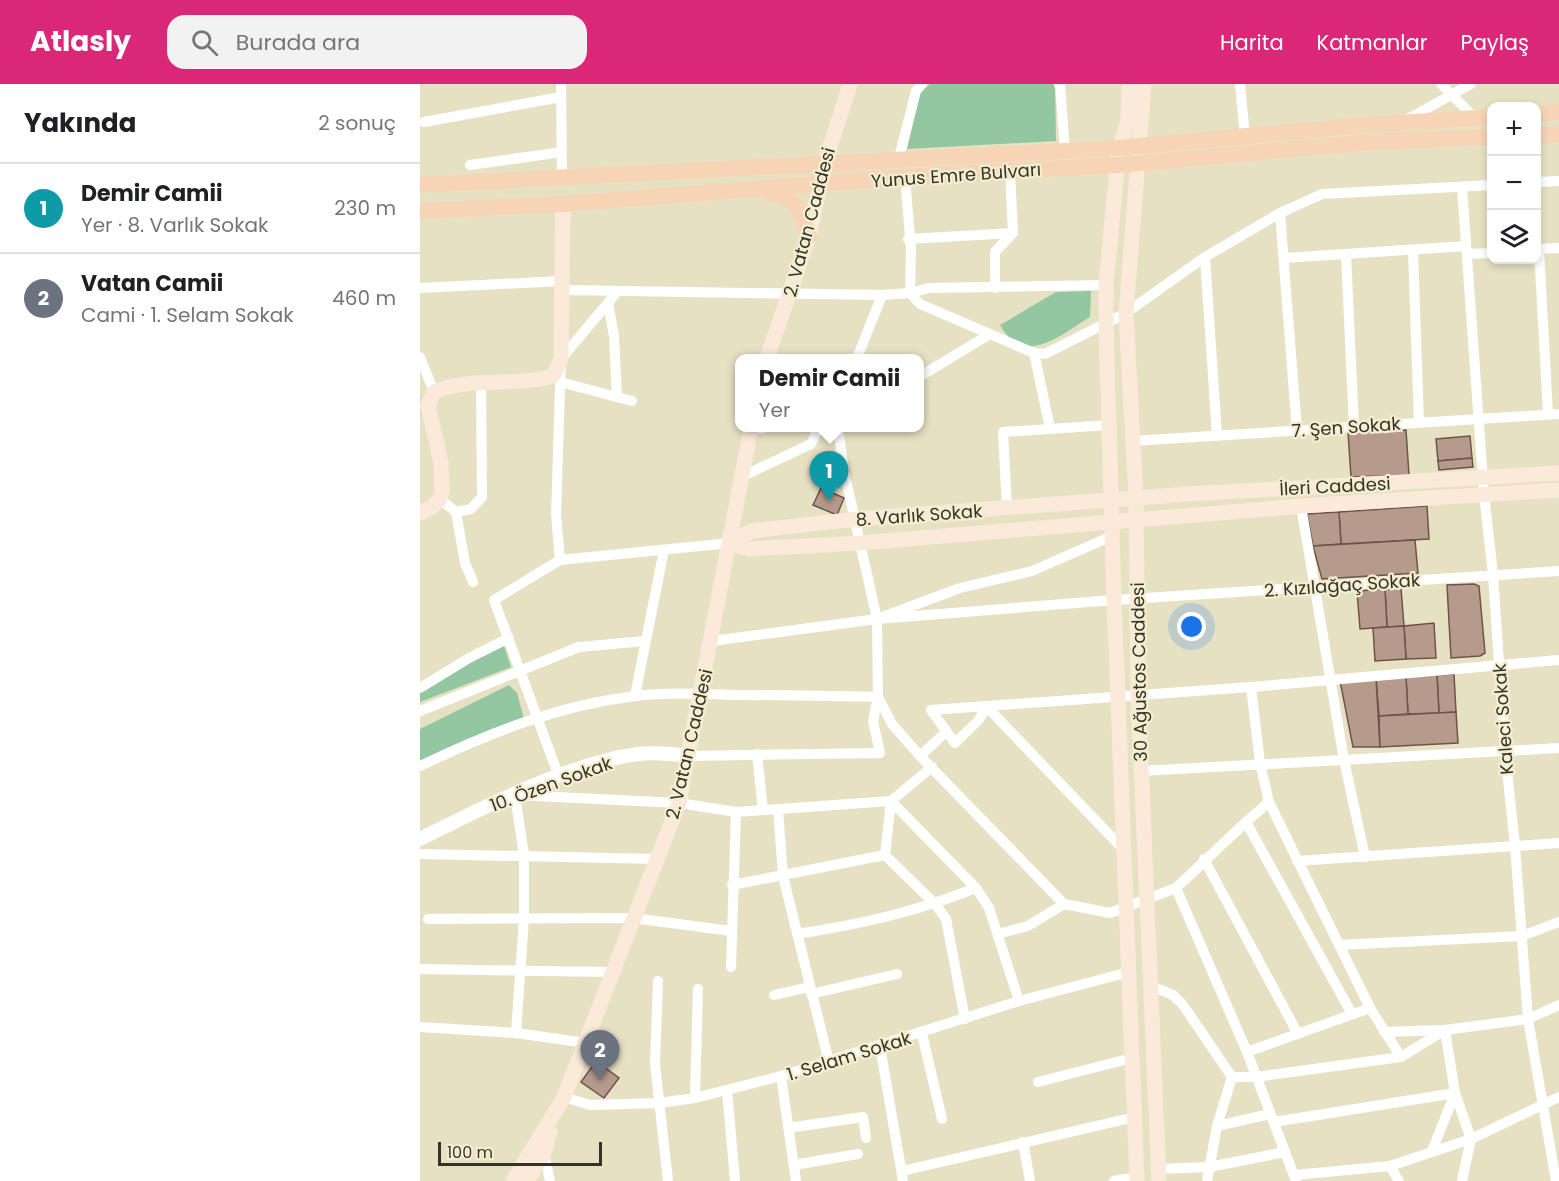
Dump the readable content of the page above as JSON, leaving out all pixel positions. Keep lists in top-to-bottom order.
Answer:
{
  "streets": {
    "main road": [
      "Yunus Emre Bulvarı",
      "2. Vatan Caddesi",
      "İleri Caddesi",
      "8. Varlık Sokak",
      "30 Ağustos Caddesi"
    ],
    "street": [
      "7. Şen Sokak",
      "2. Kızılağaç Sokak",
      "Kaleci Sokak",
      "10. Özen Sokak",
      "1. Selam Sokak"
    ]
  },
  "crossings": [
    ["Yunus Emre Bulvarı", "2. Vatan Caddesi"],
    ["Yunus Emre Bulvarı", "30 Ağustos Caddesi"],
    ["2. Vatan Caddesi", "8. Varlık Sokak"],
    ["2. Vatan Caddesi", "10. Özen Sokak"],
    ["2. Vatan Caddesi", "1. Selam Sokak"],
    ["7. Şen Sokak", "30 Ağustos Caddesi"],
    ["7. Şen Sokak", "Kaleci Sokak"],
    ["İleri Caddesi", "8. Varlık Sokak"],
    ["İleri Caddesi", "30 Ağustos Caddesi"],
    ["İleri Caddesi", "Kaleci Sokak"],
    ["8. Varlık Sokak", "30 Ağustos Caddesi"],
    ["2. Kızılağaç Sokak", "30 Ağustos Caddesi"],
    ["2. Kızılağaç Sokak", "Kaleci Sokak"],
    ["30 Ağustos Caddesi", "1. Selam Sokak"]
  ],
  "scale_bar": "100 m",
  "page": {
    "header": "Atlasly",
    "search": "Burada ara",
    "nav": ["Harita", "Katmanlar", "Paylaş"],
    "heading": ["Yakında", "2 sonuç"],
    "map_buttons": ["+", "−"],
    "list": [
      {
        "mark": "1",
        "name": "Demir Camii",
        "note": "Yer · 8. Varlık Sokak",
        "value": "230 m"
      },
      {
        "mark": "2",
        "name": "Vatan Camii",
        "note": "Cami · 1. Selam Sokak",
        "value": "460 m"
      }
    ],
    "popup": ["Demir Camii", "Yer"],
    "pins": ["1", "2"],
    "scale": "100 m"
  }
}
